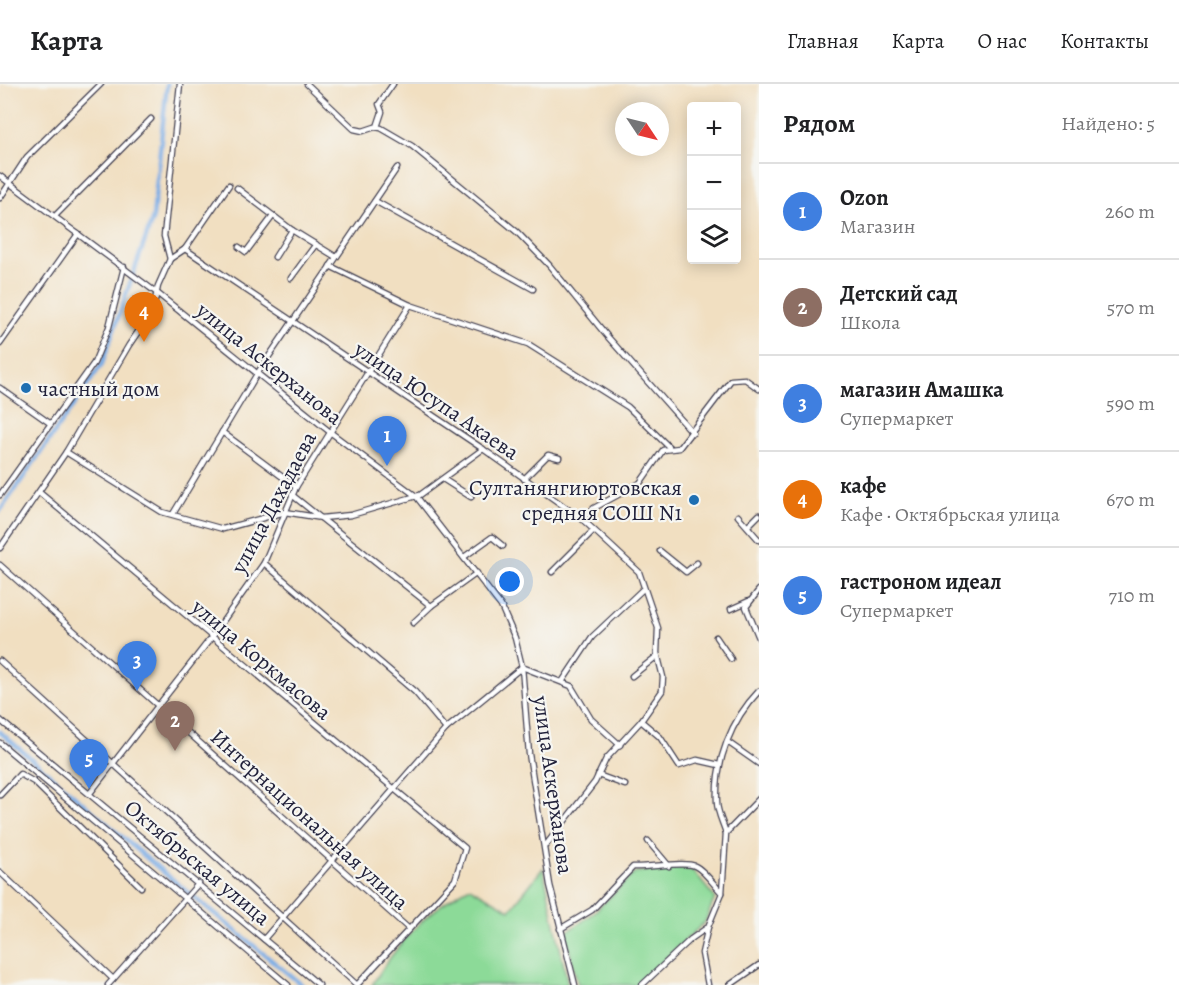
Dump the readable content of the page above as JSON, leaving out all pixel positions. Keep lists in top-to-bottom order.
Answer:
{
  "streets": {
    "street": [
      "улица Аскерханова",
      "улица Юсупа Акаева",
      "улица Дахадаева",
      "улица Коркмасова",
      "Интернациональная улица",
      "Октябрьская улица"
    ]
  },
  "crossings": [
    ["улица Аскерханова", "улица Юсупа Акаева"],
    ["улица Аскерханова", "улица Дахадаева"],
    ["улица Юсупа Акаева", "улица Дахадаева"],
    ["улица Дахадаева", "улица Коркмасова"],
    ["улица Дахадаева", "Интернациональная улица"],
    ["улица Дахадаева", "Октябрьская улица"],
    ["улица Коркмасова", "Интернациональная улица"]
  ],
  "places": ["частный дом", "Султанянгиюртовская средняя СОШ N1"],
  "north": "bottom right",
  "page": {
    "header": "Карта",
    "nav": [
      "Главная",
      "Карта",
      "О нас",
      "Контакты"
    ],
    "heading": ["Рядом", "Найдено: 5"],
    "map_buttons": ["+", "−"],
    "list": [
      {
        "mark": "1",
        "name": "Ozon",
        "note": "Магазин",
        "value": "260 m"
      },
      {
        "mark": "2",
        "name": "Детский сад",
        "note": "Школа",
        "value": "570 m"
      },
      {
        "mark": "3",
        "name": "магазин Амашка",
        "note": "Супермаркет",
        "value": "590 m"
      },
      {
        "mark": "4",
        "name": "кафе",
        "note": "Кафе · Октябрьская улица",
        "value": "670 m"
      },
      {
        "mark": "5",
        "name": "гастроном идеал",
        "note": "Супермаркет",
        "value": "710 m"
      }
    ],
    "pins": [
      "4",
      "1",
      "3",
      "2",
      "5"
    ]
  }
}
